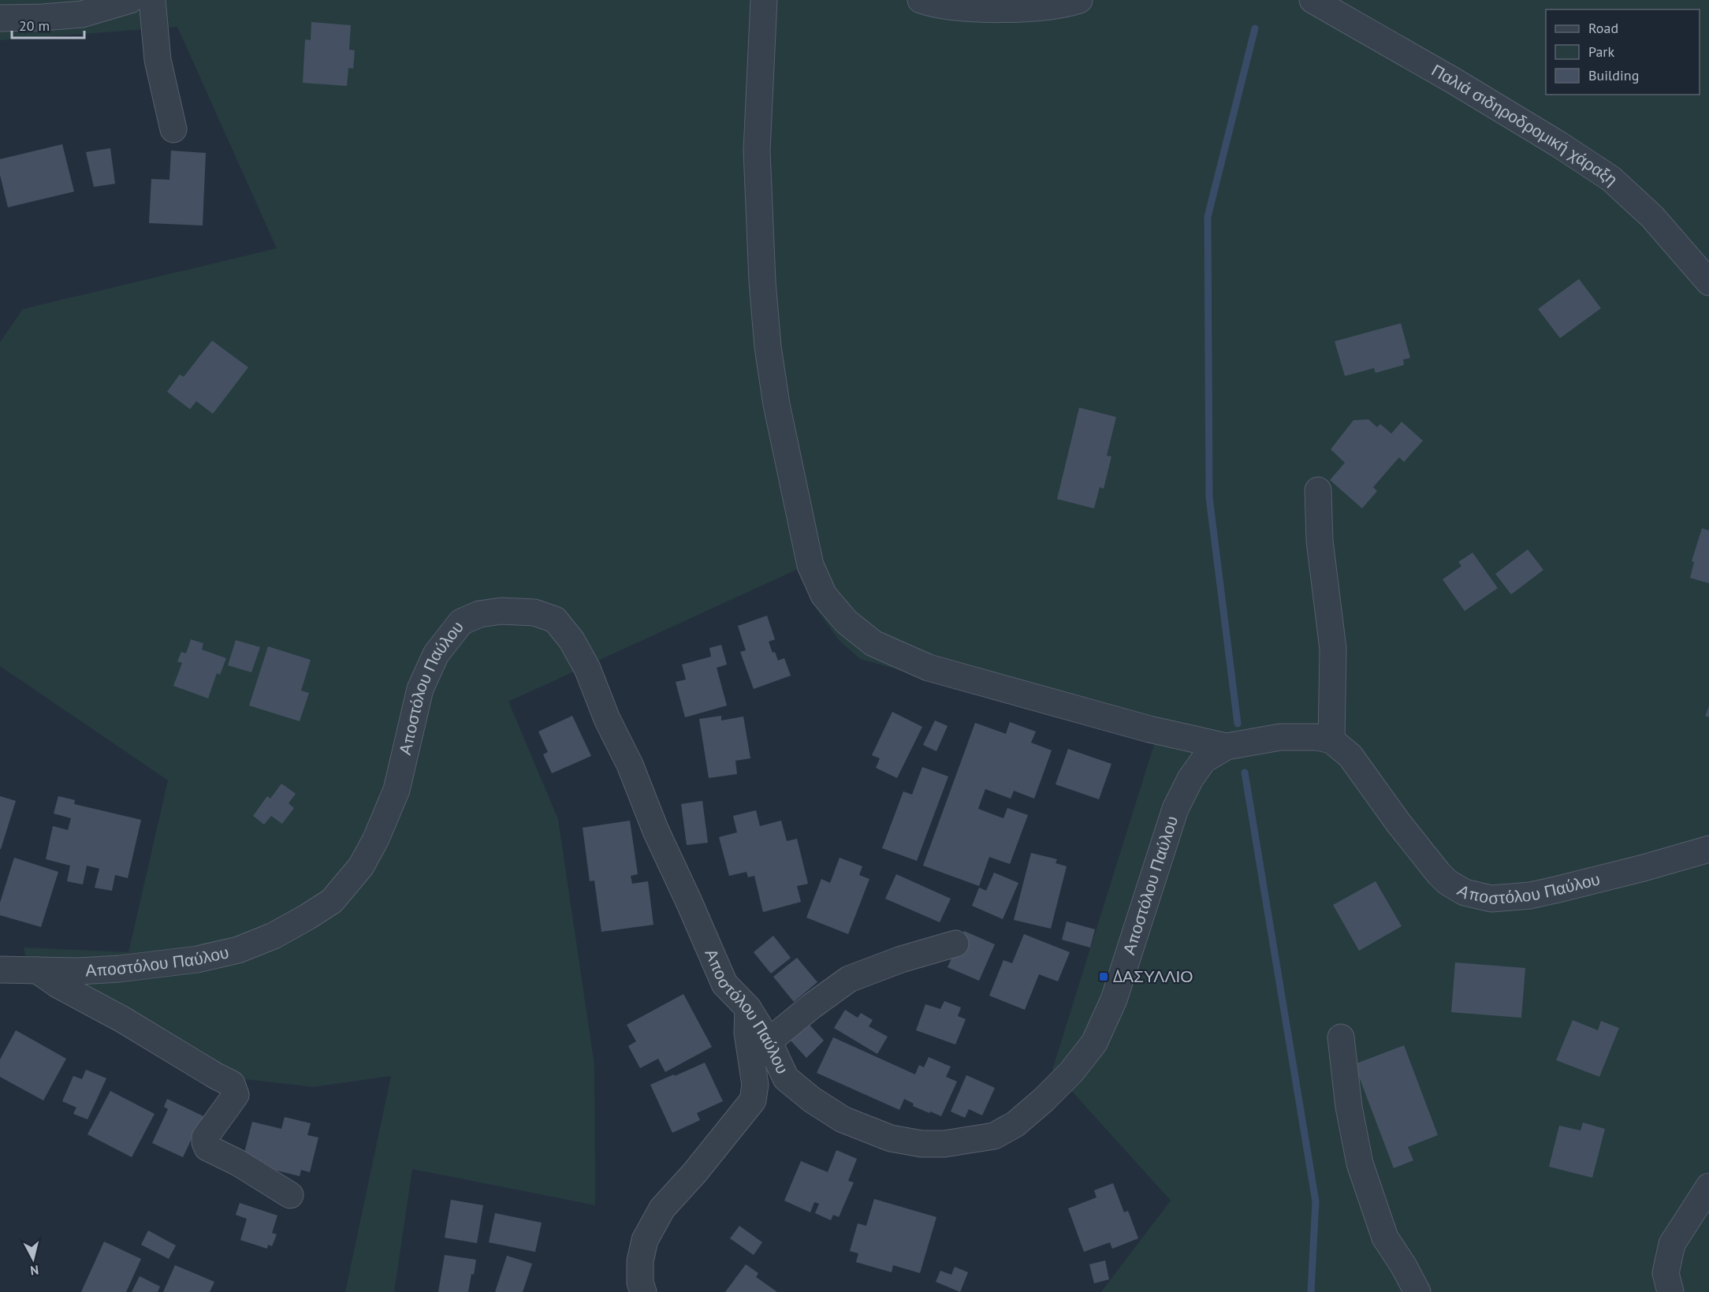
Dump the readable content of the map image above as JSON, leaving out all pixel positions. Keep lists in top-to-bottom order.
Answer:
{
  "streets": {
    "street": ["Παλιά σιδηροδρομική χάραξη", "Αποστόλου Παύλου"]
  },
  "places": {
    "transit": ["ΔΑΣΥΛΛΙΟ"]
  },
  "legend": ["Road", "Park", "Building"],
  "scale_bar": "20 m",
  "north": "bottom"
}
